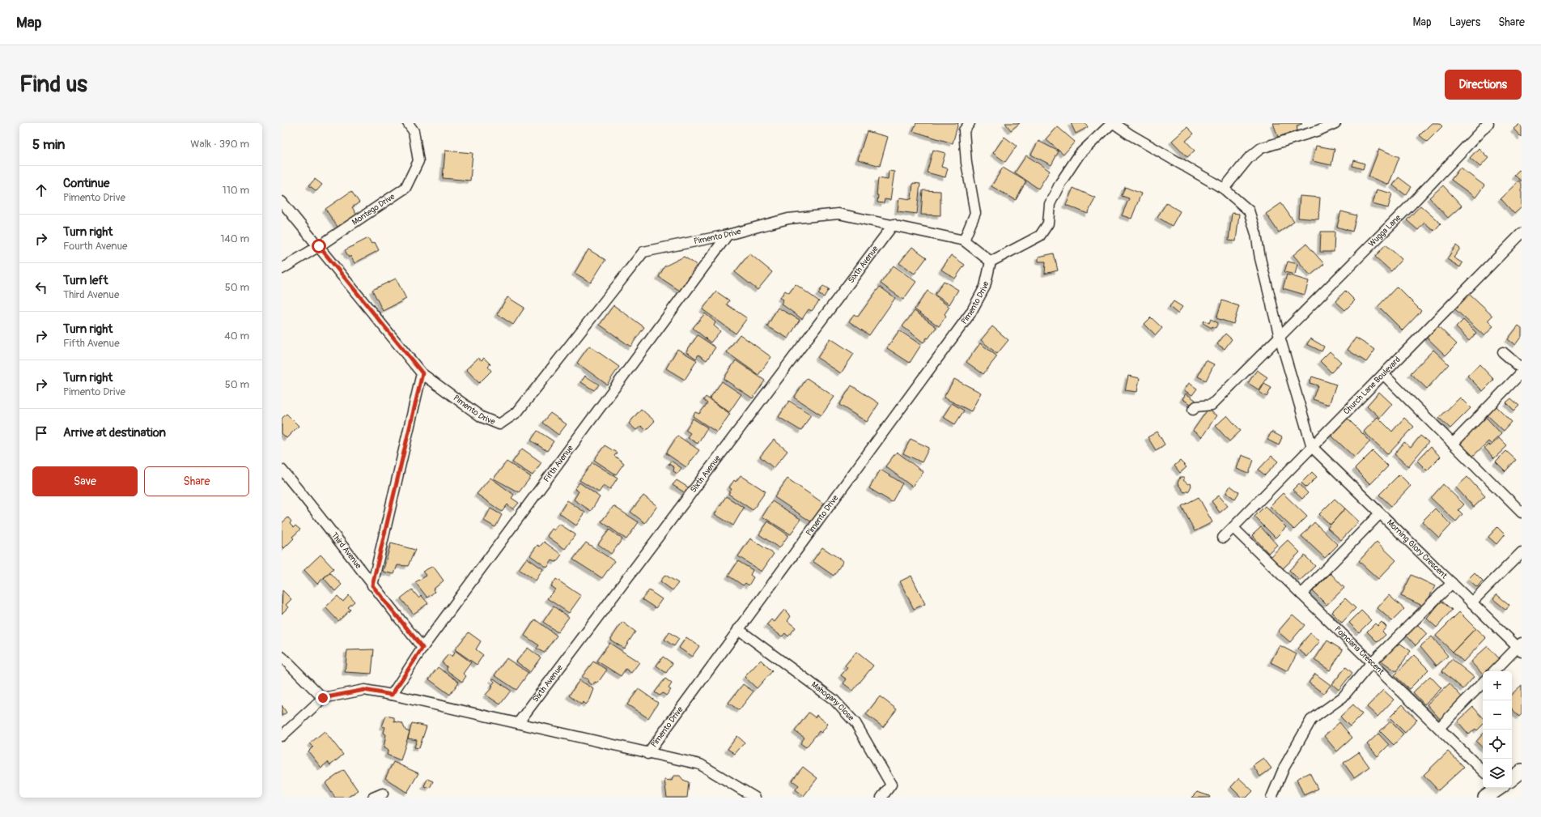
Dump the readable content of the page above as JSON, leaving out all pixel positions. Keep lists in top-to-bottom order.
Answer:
{
  "streets": {
    "street": [
      "Montego Drive",
      "Wugga Lane",
      "Pimento Drive",
      "Sixth Avenue",
      "Church Lane Boulevard",
      "Fifth Avenue",
      "Morning Glory Crescent",
      "Third Avenue",
      "Poinciana Crescent",
      "Mahogany Close"
    ]
  },
  "crossings": [
    ["Montego Drive", "Pimento Drive"],
    ["Pimento Drive", "Sixth Avenue"],
    ["Pimento Drive", "Fifth Avenue"],
    ["Pimento Drive", "Mahogany Close"],
    ["Church Lane Boulevard", "Morning Glory Crescent"],
    ["Church Lane Boulevard", "Poinciana Crescent"],
    ["Fifth Avenue", "Third Avenue"]
  ],
  "page": {
    "header": "Map",
    "nav": ["Map", "Layers", "Share"],
    "buttons": [
      "Directions",
      ["Save", "Share"]
    ],
    "title": "Find us",
    "heading": ["5 min", "Walk · 390 m"],
    "list": [
      ["Continue", "Pimento Drive", "110 m"],
      ["Turn right", "Fourth Avenue", "140 m"],
      ["Turn left", "Third Avenue", "50 m"],
      ["Turn right", "Fifth Avenue", "40 m"],
      ["Turn right", "Pimento Drive", "50 m"],
      "Arrive at destination"
    ],
    "map_buttons": ["+", "−"]
  }
}
